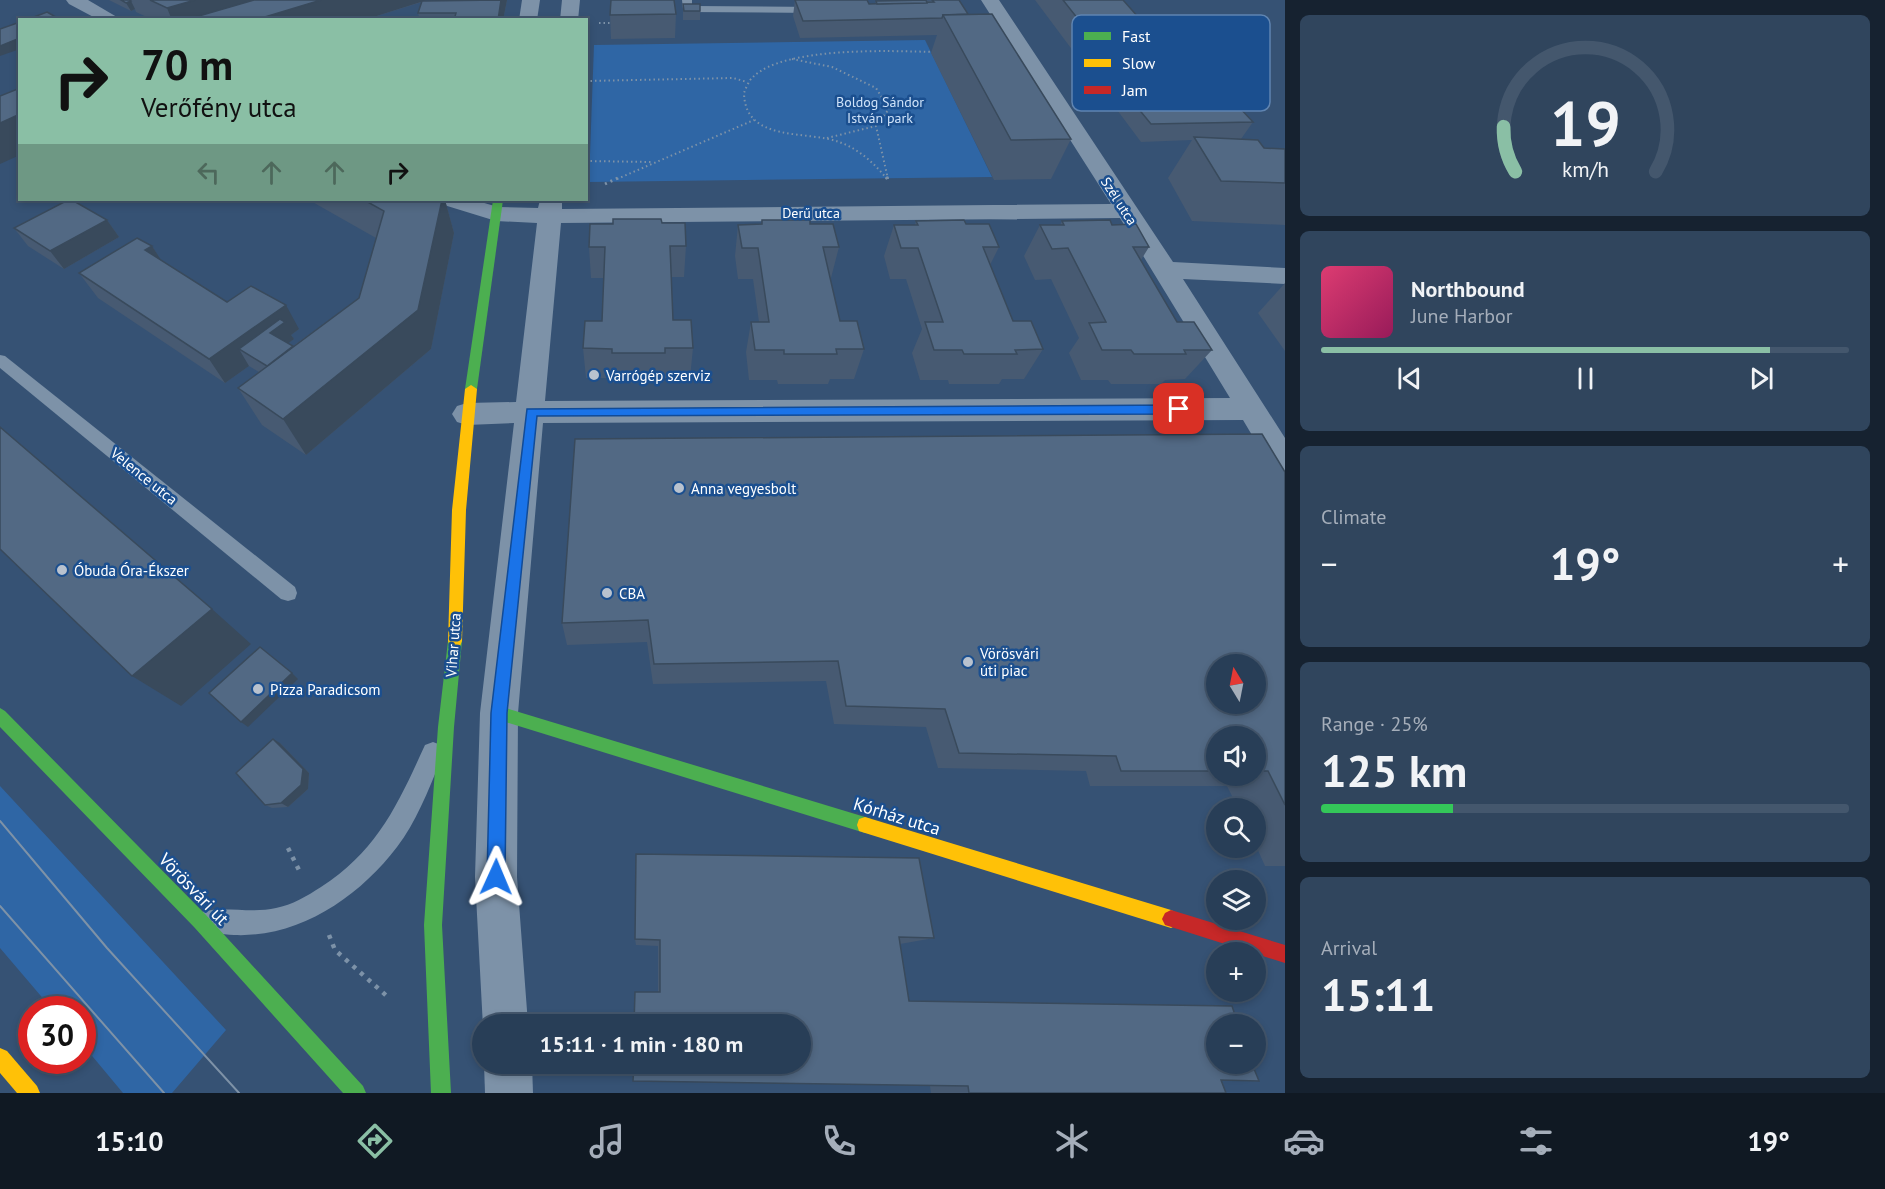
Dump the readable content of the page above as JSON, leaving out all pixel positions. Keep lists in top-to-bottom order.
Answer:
{
  "streets": {
    "street": [
      "Szél utca",
      "Derű utca",
      "Vihar utca",
      "Kórház utca",
      "Vörösvári út"
    ],
    "lane": ["Velence utca"]
  },
  "crossings": [
    ["Szél utca", "Derű utca"],
    ["Derű utca", "Vihar utca"]
  ],
  "parks": ["Boldog Sándor István park"],
  "places": [
    "Varrógép szerviz",
    "Anna vegyesbolt",
    "Óbuda Óra-Ékszer",
    "CBA",
    "Vörösvári úti piac",
    "Pizza Paradicsom"
  ],
  "legend": ["Fast", "Slow", "Jam"],
  "north": "top",
  "page": {
    "turn": ["70 m", "Verőfény utca"],
    "song": ["Northbound", "June Harbor"],
    "tile": [
      "Climate",
      ["Range · 25%", "125 km"],
      ["Arrival", "15:11"]
    ],
    "heat": ["−", "19°", "+"],
    "map_buttons": ["+", "−"],
    "limit": "30",
    "trip": "15:11 · 1 min · 180 m",
    "tabs": ["15:10", "19°"],
    "gauge": ["19", "km/h"]
  }
}
